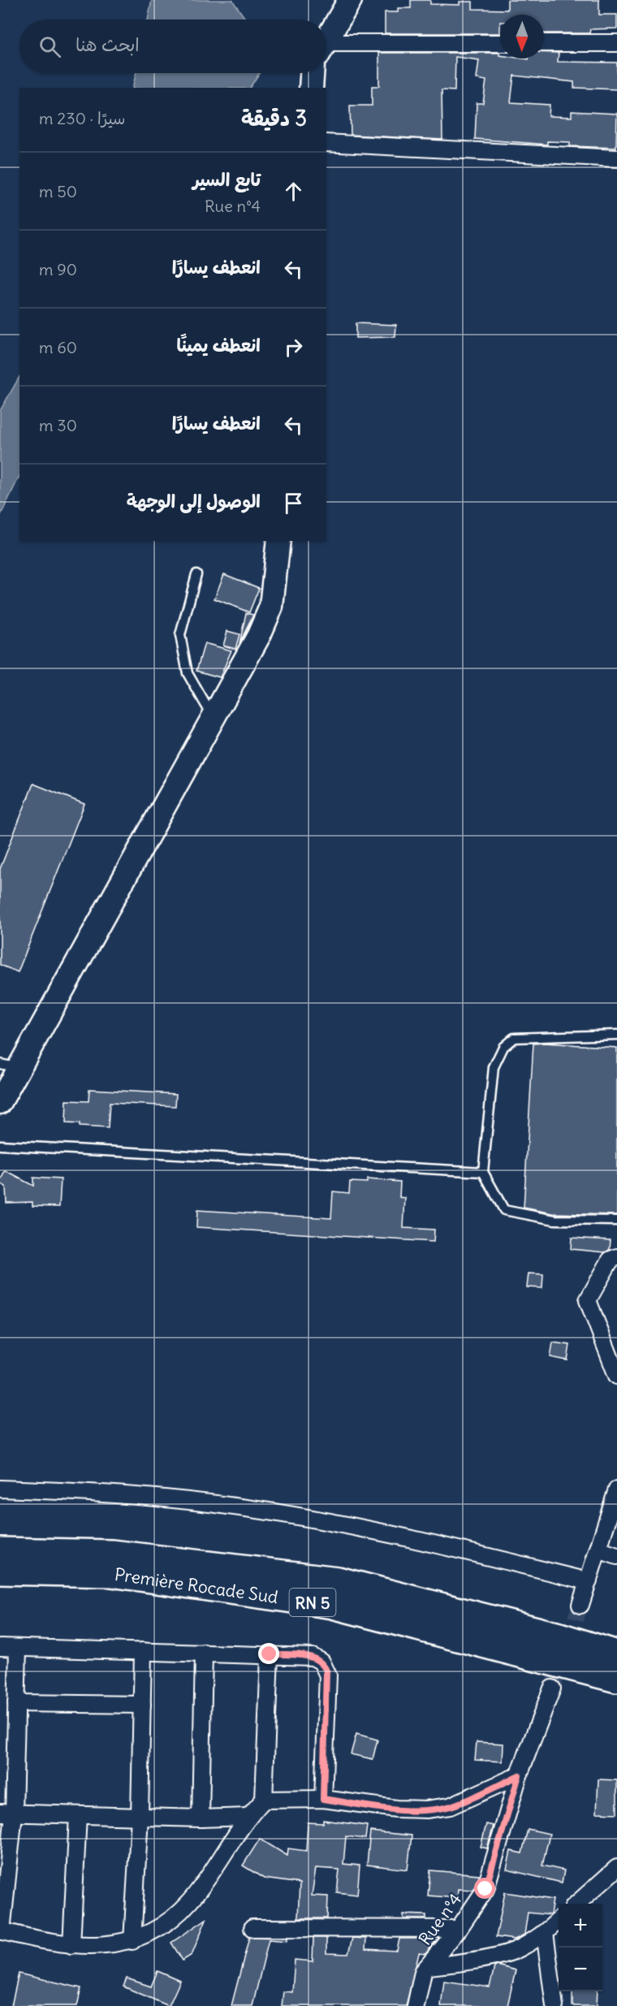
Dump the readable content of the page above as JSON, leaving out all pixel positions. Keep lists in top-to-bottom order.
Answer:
{
  "streets": {
    "highway": ["Première Rocade Sud", "RN 5"],
    "street": ["Rue n°4"]
  },
  "north": "bottom",
  "page": {
    "search": "ابحث هنا",
    "heading": ["3 دقيقة", "سيرًا · 230 m"],
    "list": [
      ["تابع السير", "Rue n°4", "50 m"],
      ["انعطف يسارًا", "90 m"],
      ["انعطف يمينًا", "60 m"],
      ["انعطف يسارًا", "30 m"],
      "الوصول إلى الوجهة"
    ],
    "map_buttons": ["+", "−"]
  }
}
